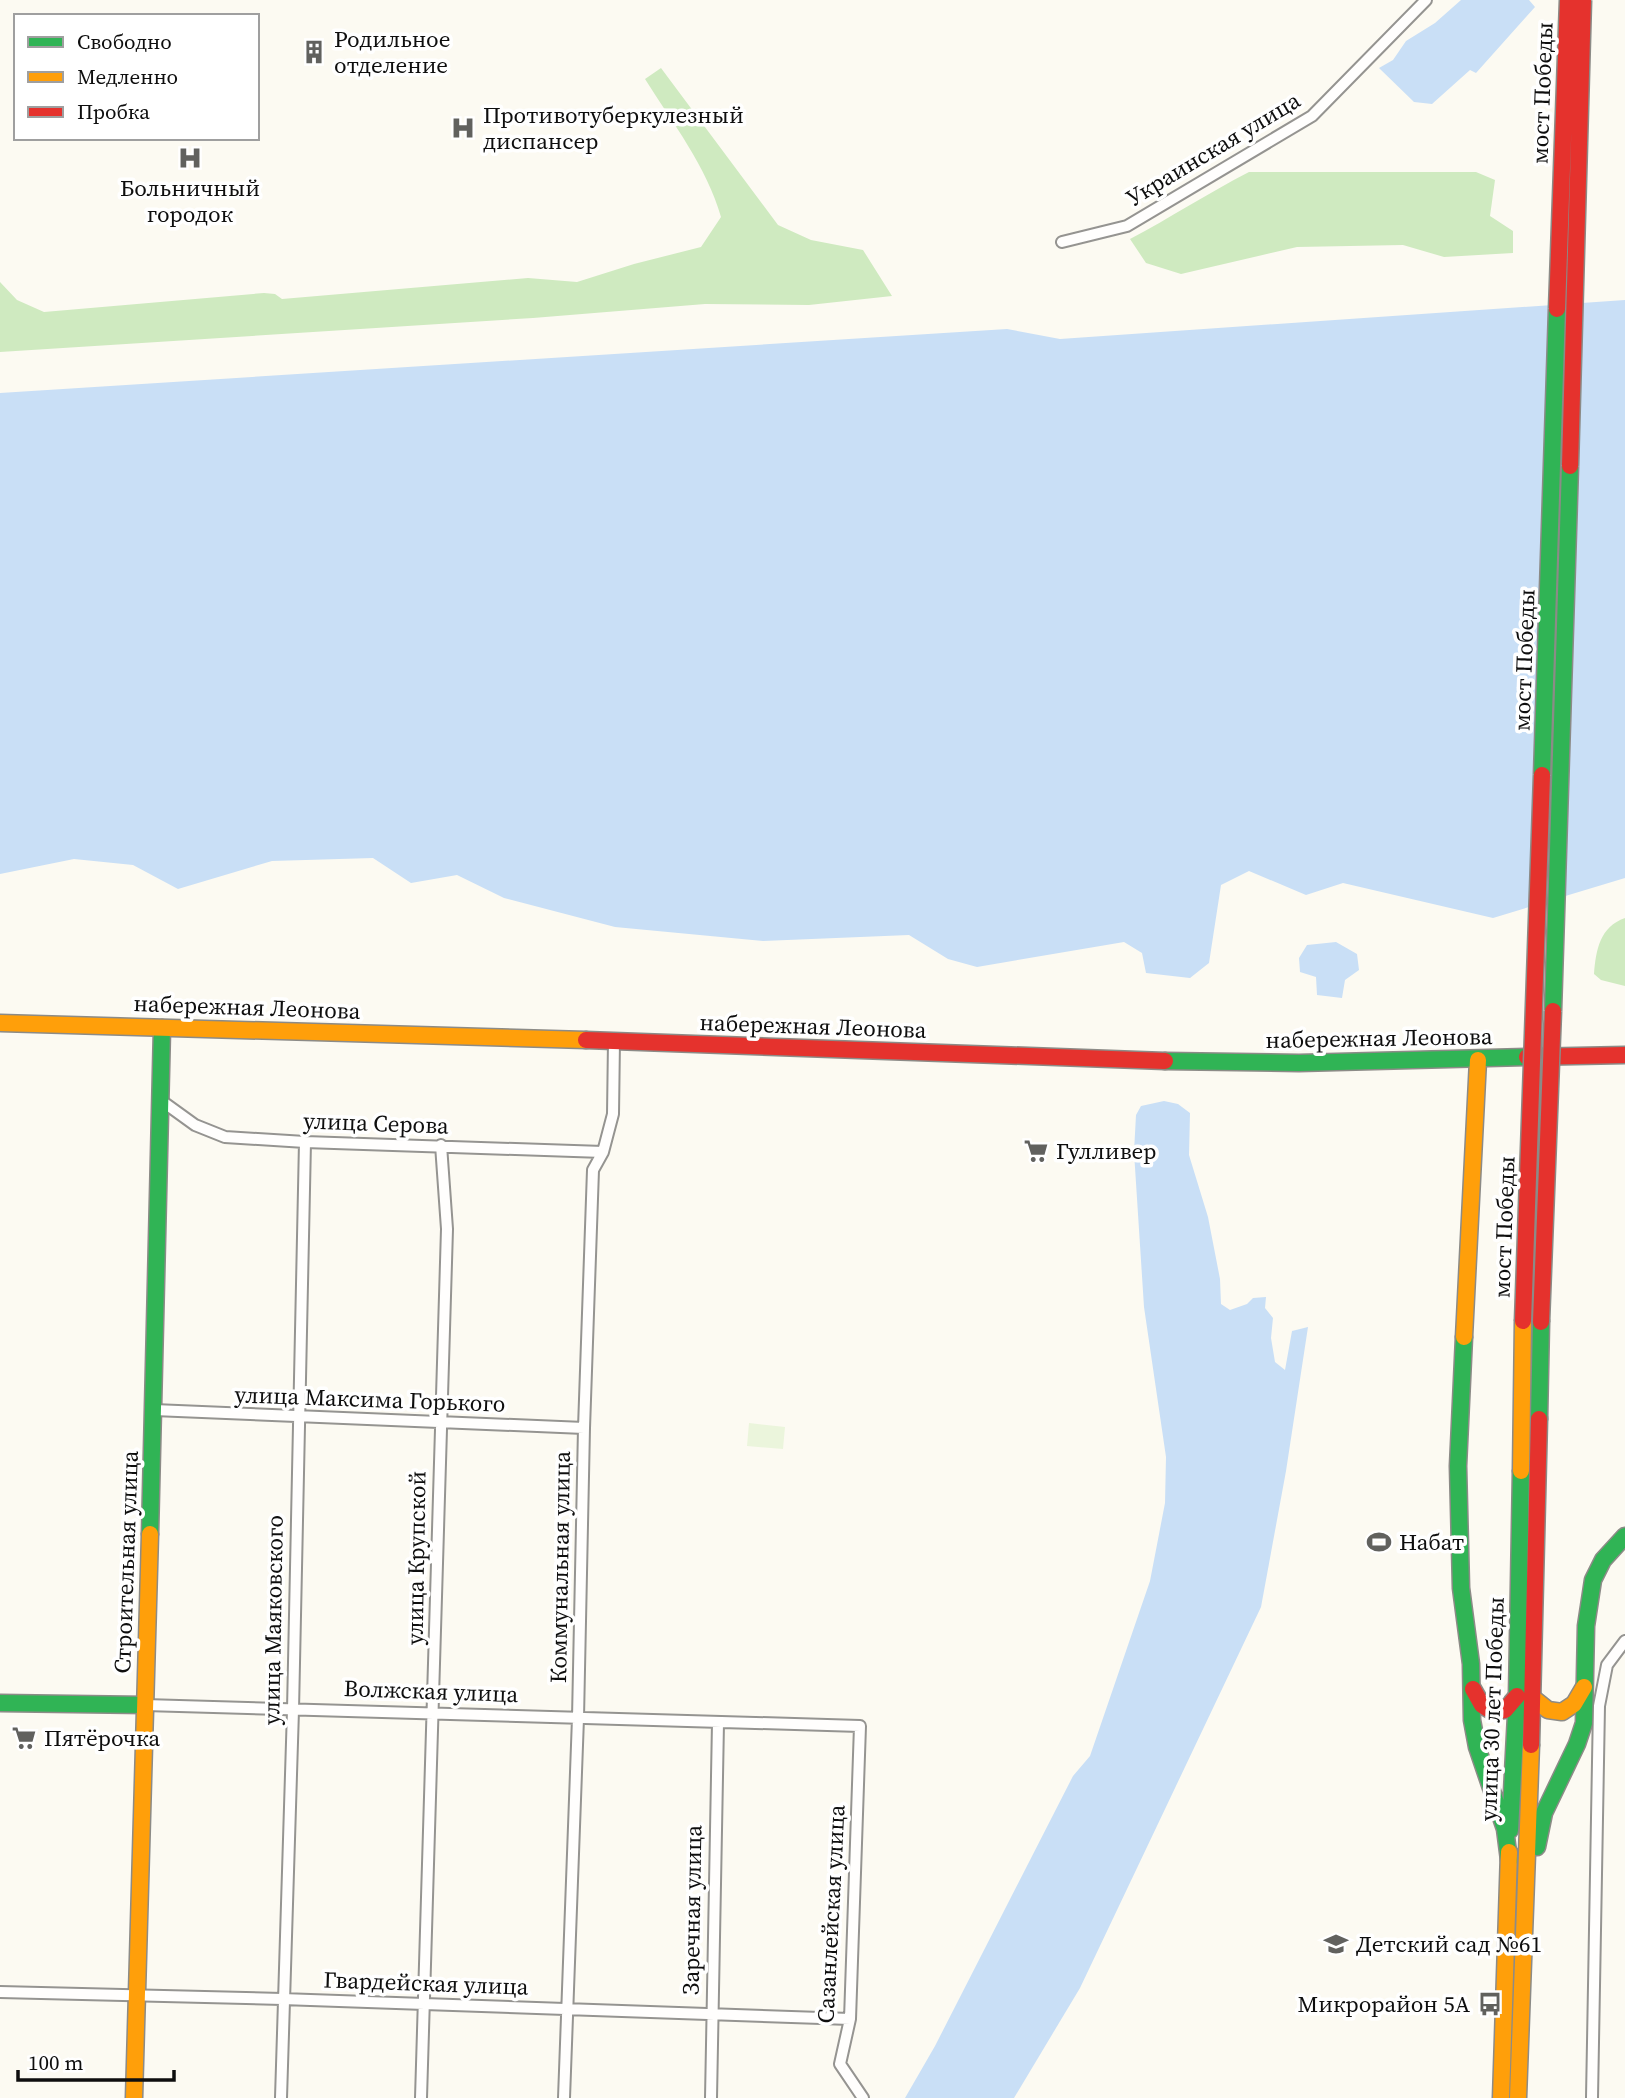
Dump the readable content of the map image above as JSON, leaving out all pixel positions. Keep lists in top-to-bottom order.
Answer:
{
  "streets": {
    "main road": [
      "мост Победы",
      "набережная Леонова",
      "Строительная улица",
      "Волжская улица",
      "улица 30 лет Победы"
    ],
    "street": [
      "Украинская улица",
      "улица Серова",
      "улица Максима Горького",
      "улица Крупской",
      "Коммунальная улица",
      "улица Маяковского",
      "Заречная улица",
      "Сазанлейская улица",
      "Гвардейская улица"
    ]
  },
  "crossings": [
    ["мост Победы", "улица 30 лет Победы"],
    ["набережная Леонова", "Строительная улица"],
    ["набережная Леонова", "Коммунальная улица"],
    ["набережная Леонова", "улица 30 лет Победы"],
    ["улица Серова", "улица Крупской"],
    ["улица Серова", "Строительная улица"],
    ["улица Серова", "Коммунальная улица"],
    ["улица Серова", "улица Маяковского"],
    ["улица Максима Горького", "улица Крупской"],
    ["улица Максима Горького", "Строительная улица"],
    ["улица Максима Горького", "Коммунальная улица"],
    ["улица Максима Горького", "улица Маяковского"],
    ["улица Крупской", "Волжская улица"],
    ["улица Крупской", "Гвардейская улица"],
    ["Строительная улица", "Волжская улица"],
    ["Строительная улица", "Гвардейская улица"],
    ["Коммунальная улица", "Волжская улица"],
    ["Коммунальная улица", "Гвардейская улица"],
    ["улица Маяковского", "Волжская улица"],
    ["улица Маяковского", "Гвардейская улица"],
    ["Волжская улица", "Заречная улица"],
    ["Волжская улица", "Сазанлейская улица"],
    ["Заречная улица", "Гвардейская улица"],
    ["Сазанлейская улица", "Гвардейская улица"]
  ],
  "places": {
    "building": ["Родильное отделение"],
    "hospital": ["Противотуберкулезный диспансер", "Больничный городок"],
    "supermarket": ["Гулливер", "Пятёрочка"],
    "sports": ["Набат"],
    "school or university": ["Детский сад №61"],
    "bus stop": ["Микрорайон 5А"]
  },
  "legend": ["Свободно", "Медленно", "Пробка"],
  "scale_bar": "100 m"
}
